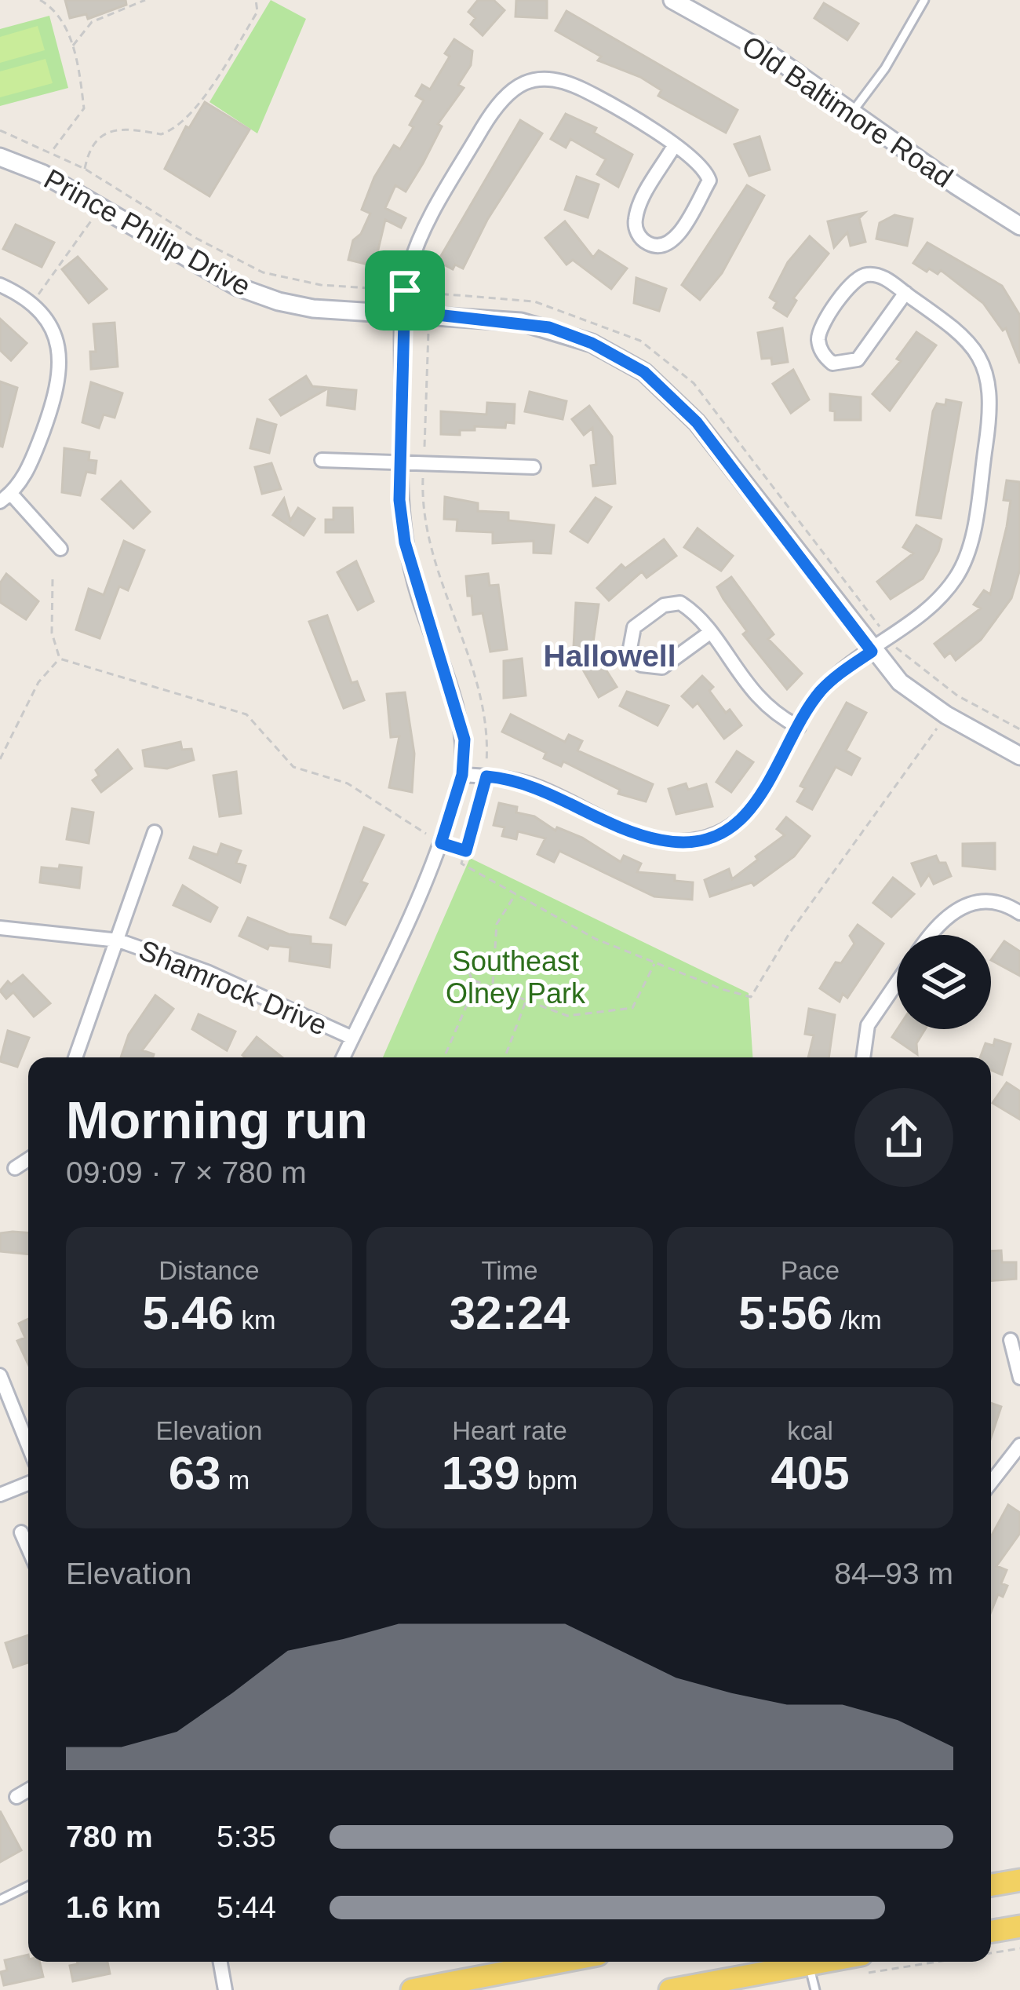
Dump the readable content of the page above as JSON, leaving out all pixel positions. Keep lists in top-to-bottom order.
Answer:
{
  "streets": {
    "street": ["Old Baltimore Road", "Prince Philip Drive", "Shamrock Drive"]
  },
  "districts": ["Hallowell"],
  "parks": ["Southeast Olney Park"],
  "page": {
    "heading": ["Morning run", "09:09 · 7 × 780 m"],
    "stats": [
      ["Distance", "5.46 km"],
      ["Time", "32:24"],
      ["Pace", "5:56 /km"],
      ["Elevation", "63 m"],
      ["Heart rate", "139 bpm"],
      ["kcal", "405"]
    ],
    "chart": ["Elevation", "84–93 m"],
    "list": [
      {
        "name": "780 m",
        "note": "5:35"
      },
      {
        "name": "1.6 km",
        "note": "5:44"
      }
    ]
  }
}
